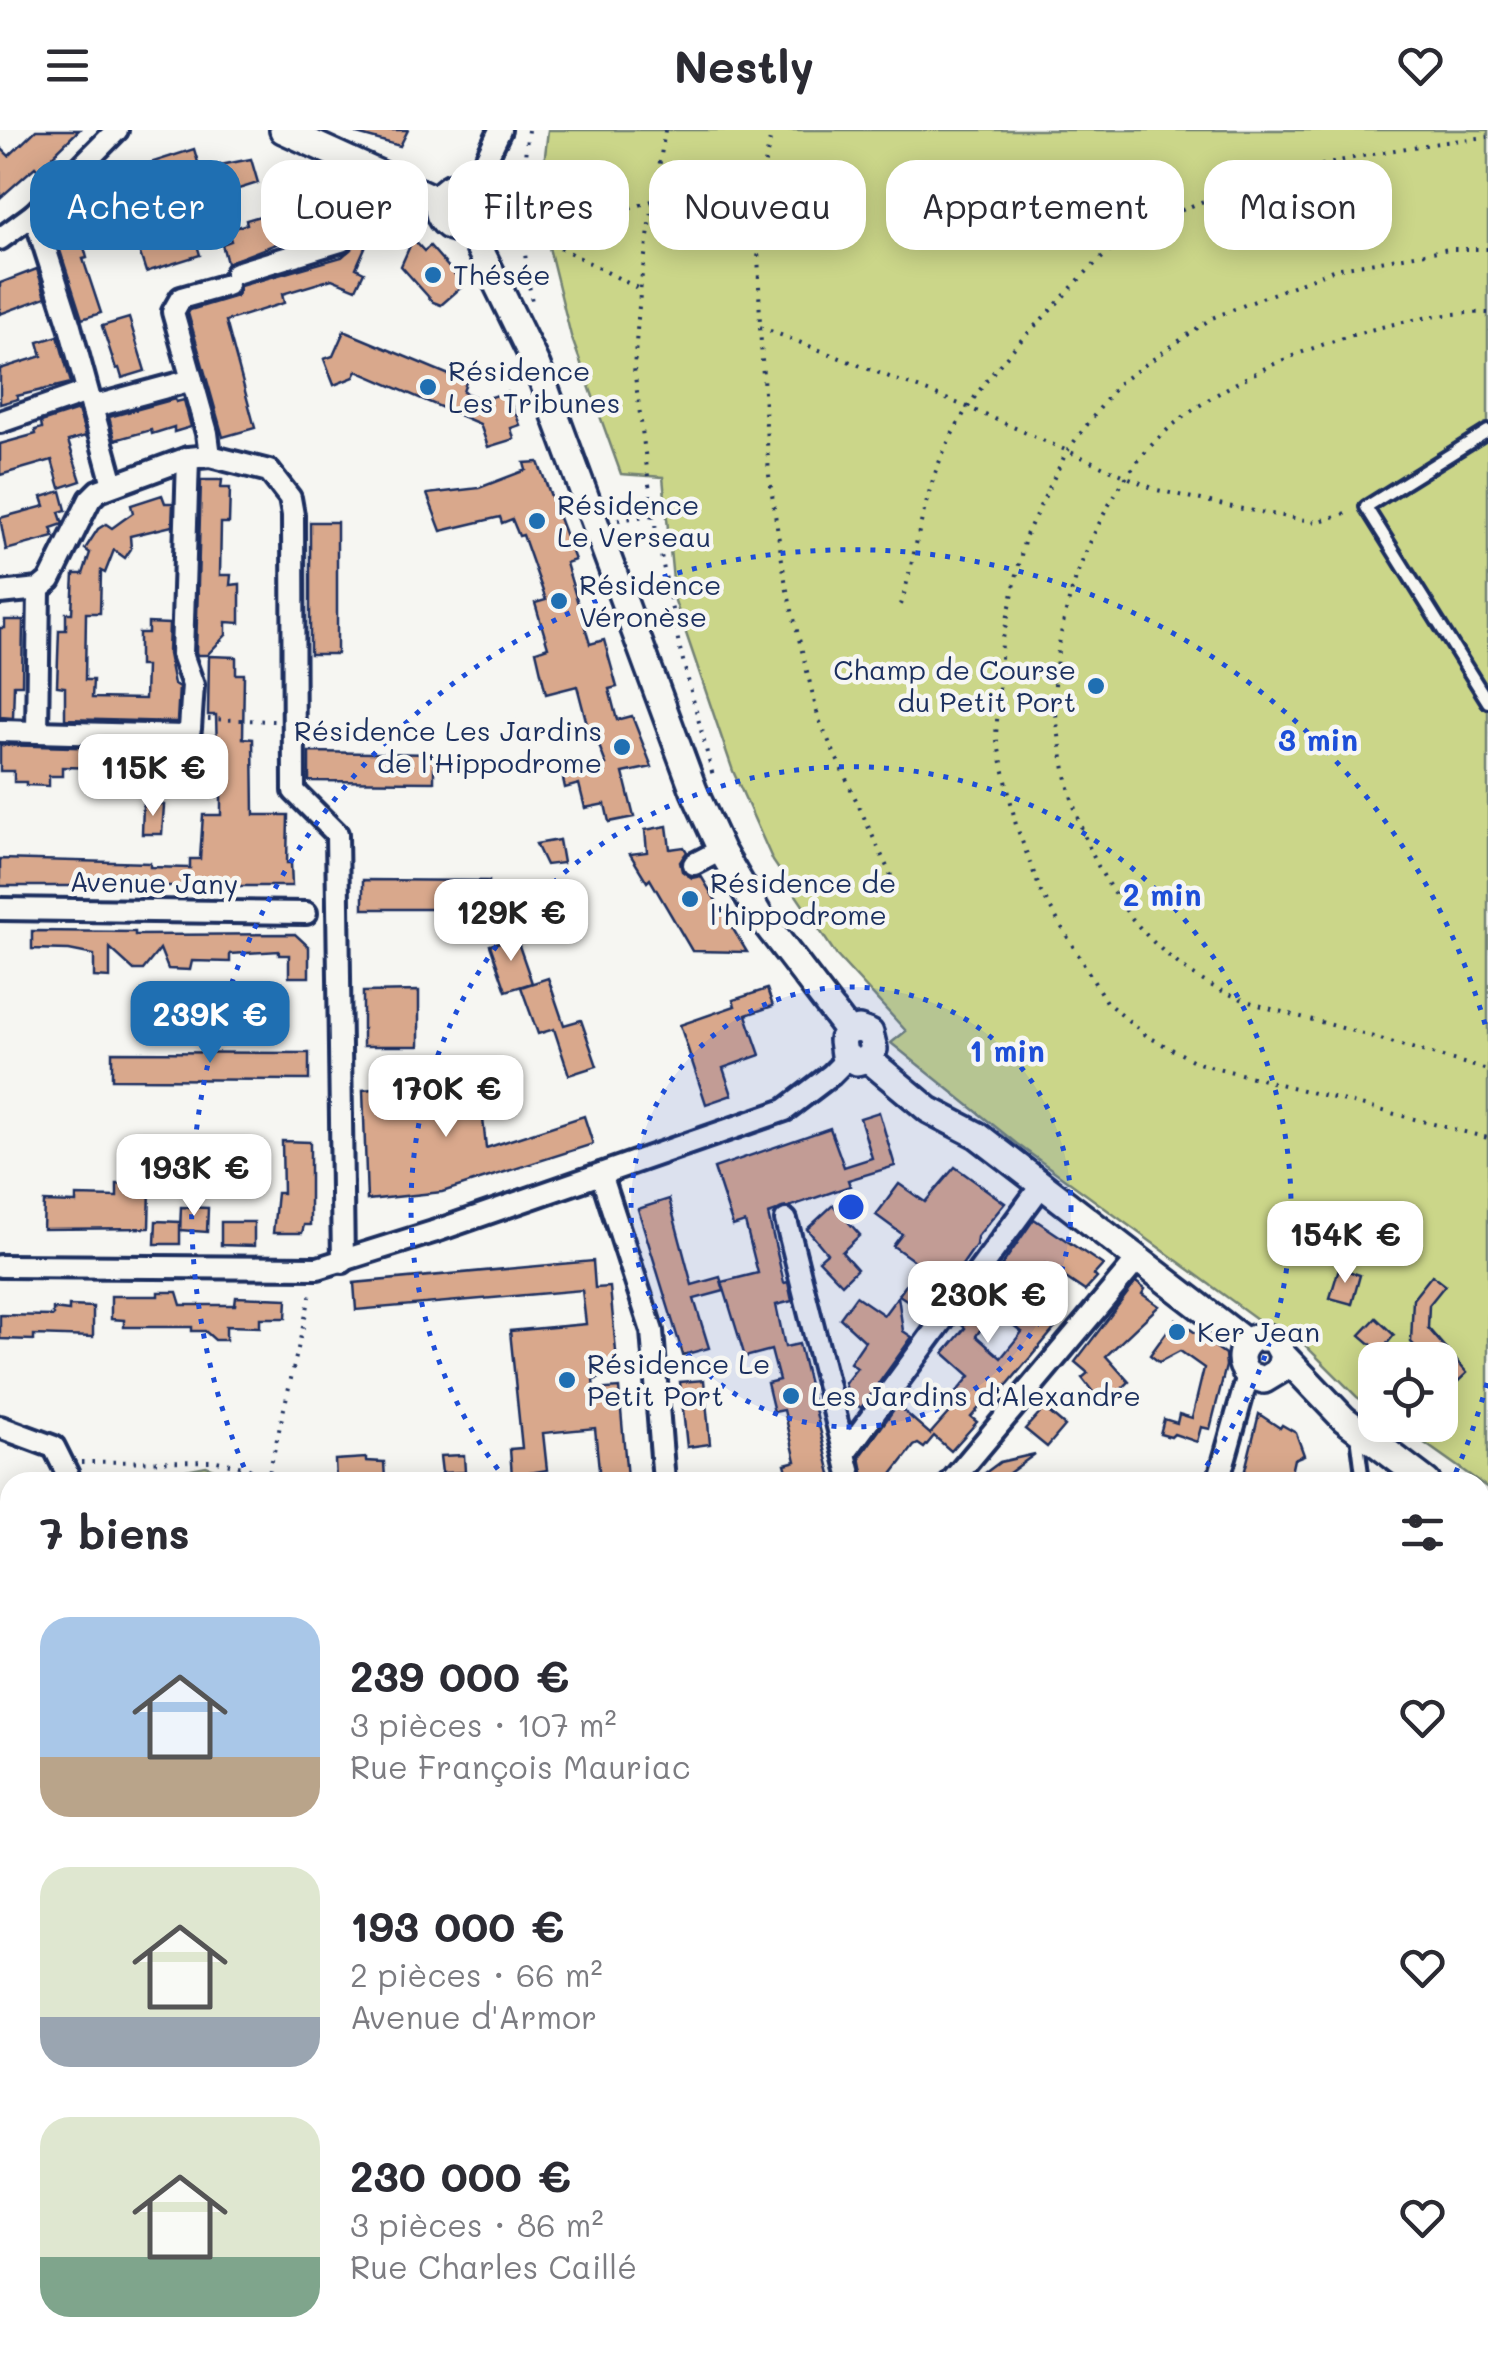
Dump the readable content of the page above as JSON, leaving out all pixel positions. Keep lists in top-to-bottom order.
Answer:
{
  "streets": {
    "street": ["Avenue Jany"]
  },
  "places": [
    "Thésée",
    "Résidence Les Tribunes",
    "Résidence Le Verseau",
    "Résidence Véronèse",
    "Champ de Course du Petit Port",
    "Résidence Les Jardins de l'Hippodrome",
    "Résidence de l'hippodrome",
    "Ker Jean",
    "Résidence Le Petit Port",
    "Les Jardins d'Alexandre"
  ],
  "page": {
    "header": "Nestly",
    "chip": [
      "Acheter",
      "Louer",
      "Filtres",
      "Nouveau",
      "Appartement",
      "Maison"
    ],
    "price": [
      "115K €",
      "129K €",
      "239K €",
      "170K €",
      "193K €",
      "154K €",
      "230K €"
    ],
    "heading": "7 biens",
    "list": [
      {
        "name": "239 000 €",
        "note": "3 pièces · 107 m² · Rue François Mauriac"
      },
      {
        "name": "193 000 €",
        "note": "2 pièces · 66 m² · Avenue d'Armor"
      },
      {
        "name": "230 000 €",
        "note": "3 pièces · 86 m² · Rue Charles Caillé"
      }
    ]
  },
  "rings": ["3 min", "2 min", "1 min"]
}
